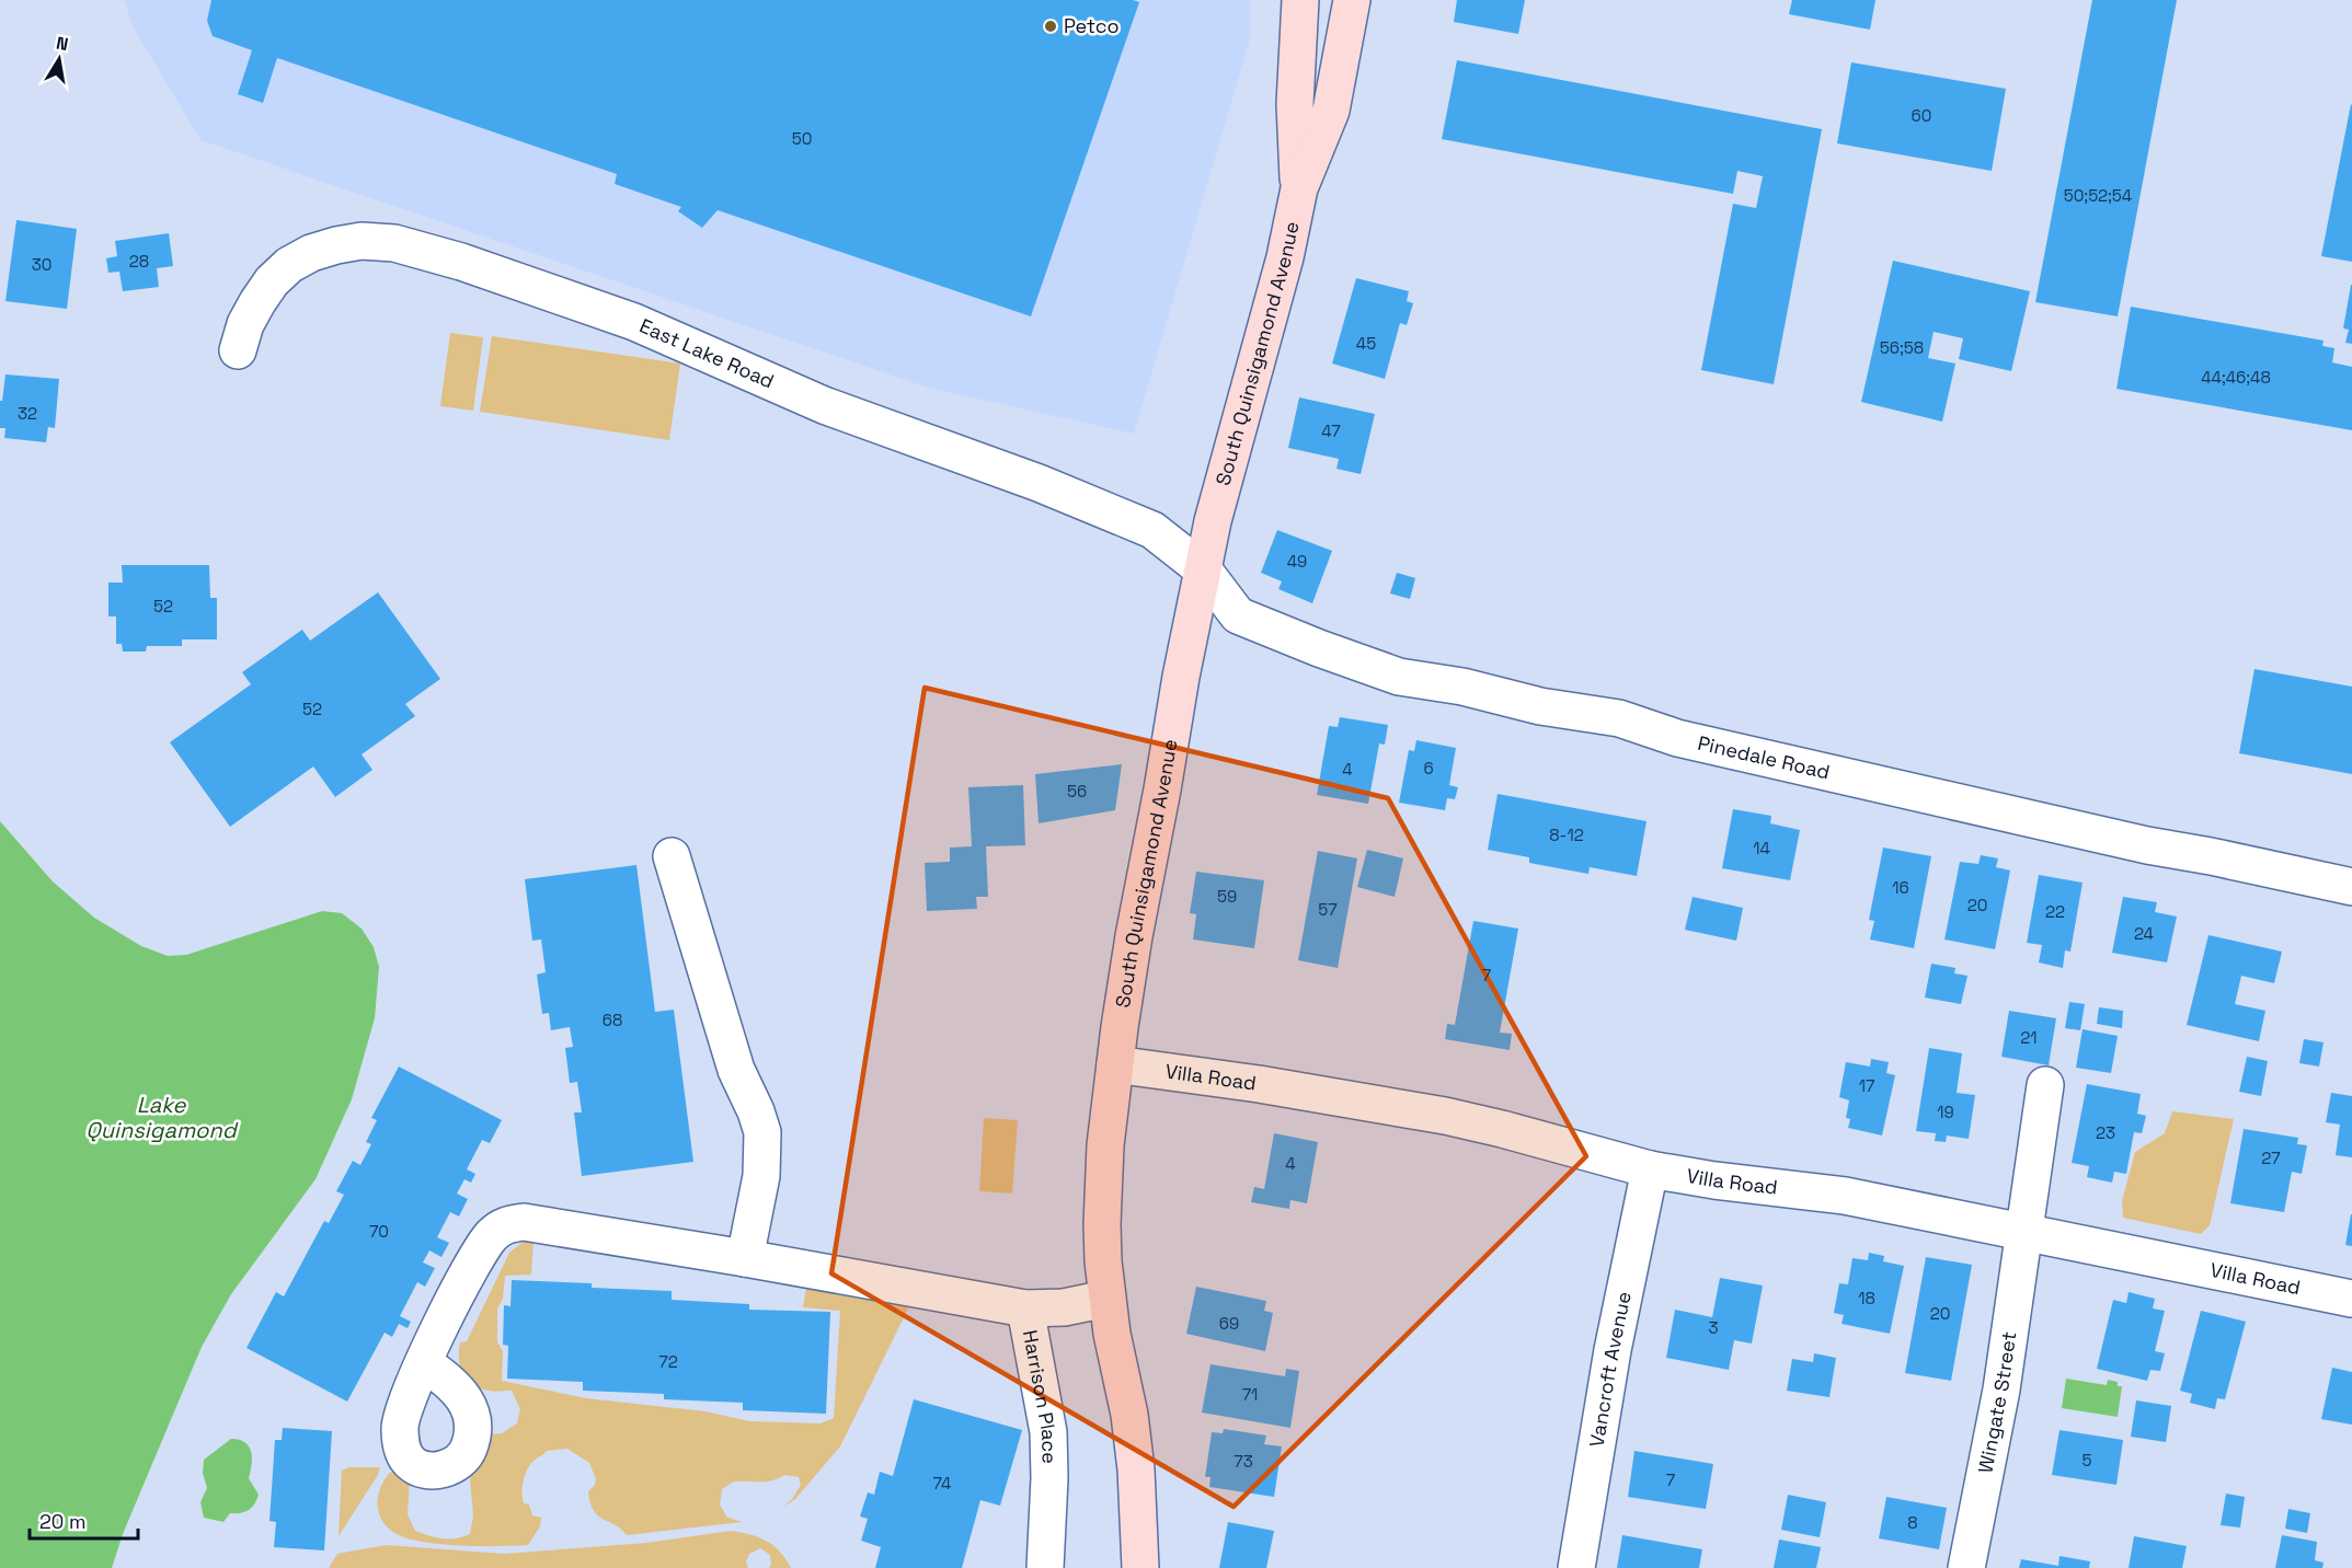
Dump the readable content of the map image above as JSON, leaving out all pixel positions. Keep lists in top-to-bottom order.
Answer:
{
  "streets": {
    "main road": ["South Quinsigamond Avenue"],
    "street": [
      "East Lake Road",
      "Pinedale Road",
      "Villa Road",
      "Vancroft Avenue",
      "Harrison Place",
      "Wingate Street"
    ]
  },
  "crossings": [
    ["South Quinsigamond Avenue", "East Lake Road"],
    ["South Quinsigamond Avenue", "Pinedale Road"],
    ["South Quinsigamond Avenue", "Villa Road"],
    ["South Quinsigamond Avenue", "Harrison Place"],
    ["East Lake Road", "Pinedale Road"],
    ["Villa Road", "Vancroft Avenue"],
    ["Villa Road", "Wingate Street"]
  ],
  "water": ["Lake Quinsigamond"],
  "places": ["Petco"],
  "house_numbers": [
    "60",
    "50",
    "50;52;54",
    "28",
    "30",
    "45",
    "56;58",
    "44;46;48",
    "32",
    "47",
    "49",
    "52",
    "52",
    "6",
    "4",
    "56",
    "8-12",
    "14",
    "16",
    "59",
    "20",
    "57",
    "22",
    "24",
    "7",
    "68",
    "21",
    "17",
    "19",
    "23",
    "27",
    "4",
    "70",
    "18",
    "20",
    "69",
    "3",
    "72",
    "71",
    "5",
    "73",
    "7",
    "74",
    "8"
  ],
  "scale_bar": "20 m",
  "north": "top"
}
